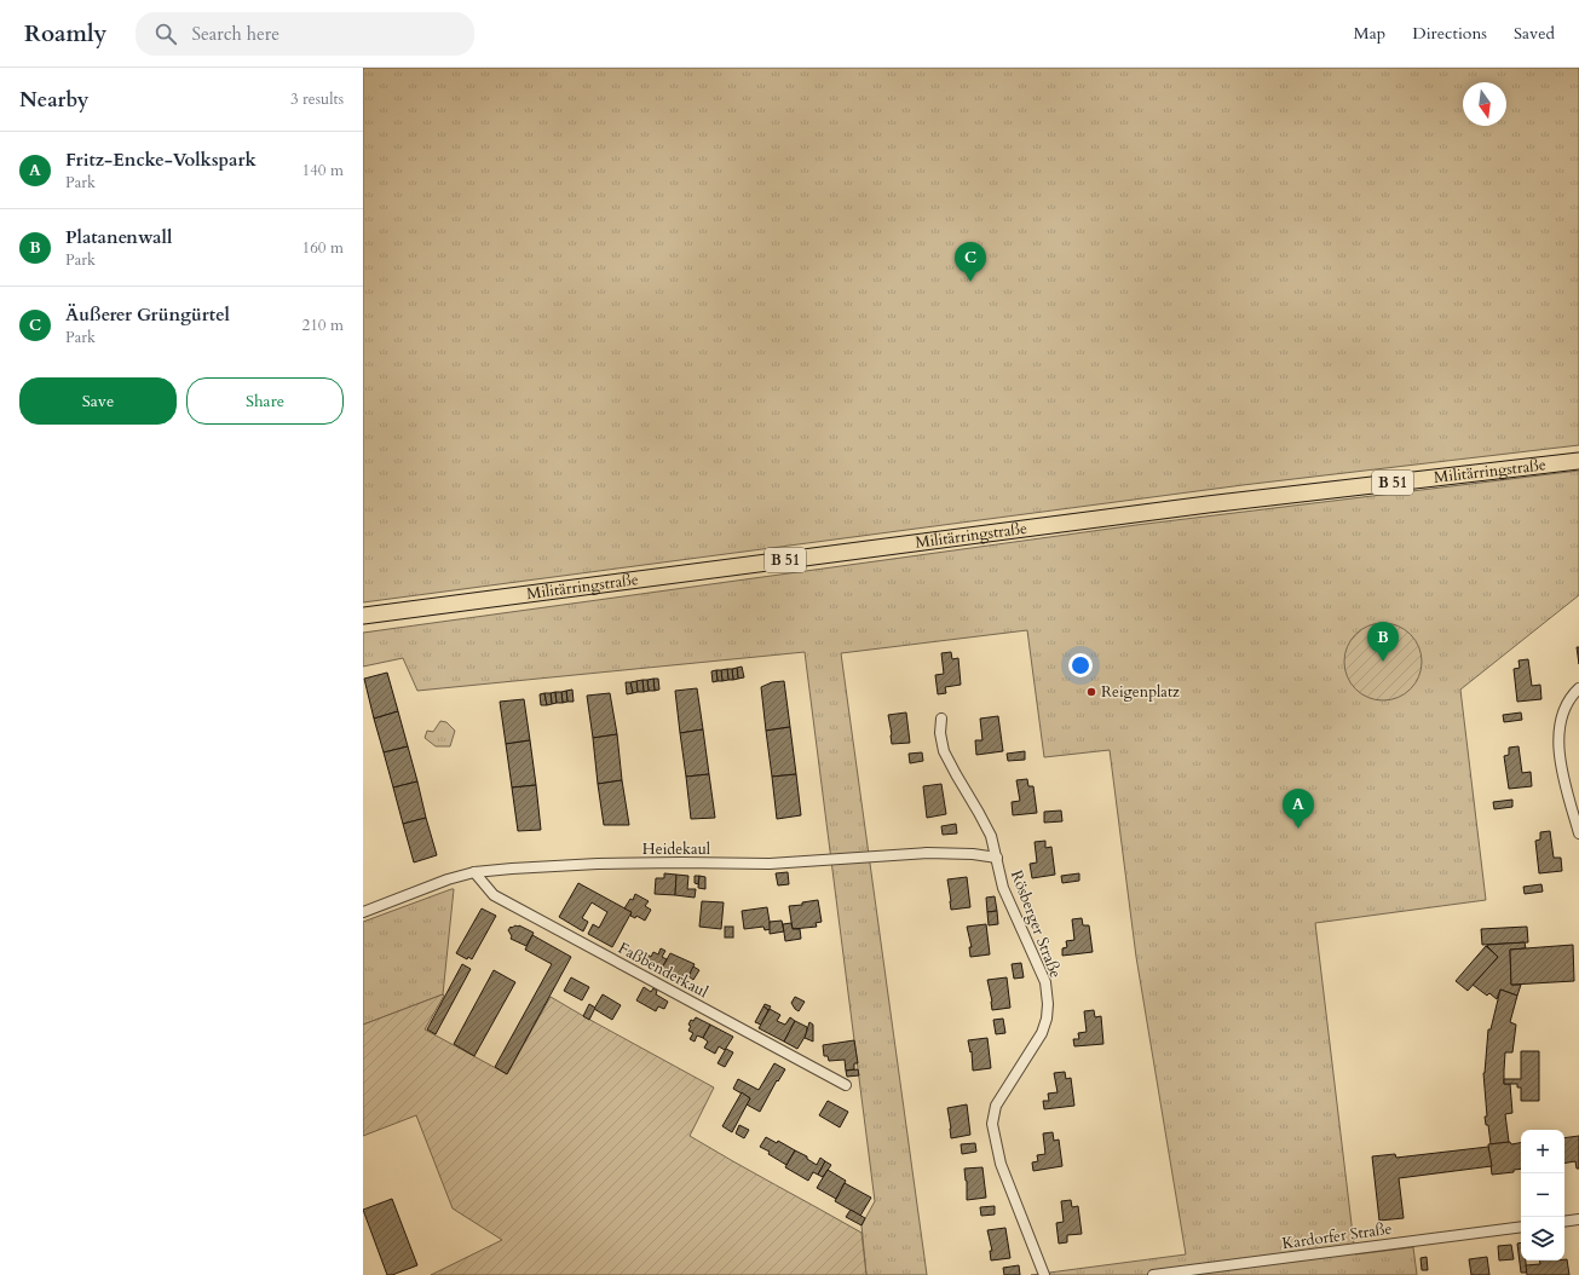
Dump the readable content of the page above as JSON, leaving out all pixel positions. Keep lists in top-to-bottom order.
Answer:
{
  "streets": {
    "main road": ["Militärringstraße", "B 51"],
    "street": [
      "Heidekaul",
      "Rösberger Straße",
      "Faßbenderkaul",
      "Kardorfer Straße"
    ]
  },
  "crossings": [
    ["Heidekaul", "Rösberger Straße"],
    ["Heidekaul", "Faßbenderkaul"]
  ],
  "places": ["Reigenplatz"],
  "north": "bottom",
  "page": {
    "header": "Roamly",
    "search": "Search here",
    "nav": ["Map", "Directions", "Saved"],
    "heading": ["Nearby", "3 results"],
    "list": [
      {
        "mark": "A",
        "name": "Fritz-Encke-Volkspark",
        "note": "Park",
        "value": "140 m"
      },
      {
        "mark": "B",
        "name": "Platanenwall",
        "note": "Park",
        "value": "160 m"
      },
      {
        "mark": "C",
        "name": "Äußerer Grüngürtel",
        "note": "Park",
        "value": "210 m"
      }
    ],
    "pins": ["C", "B", "A"],
    "buttons": ["Save", "Share"],
    "map_buttons": ["+", "−"]
  }
}
